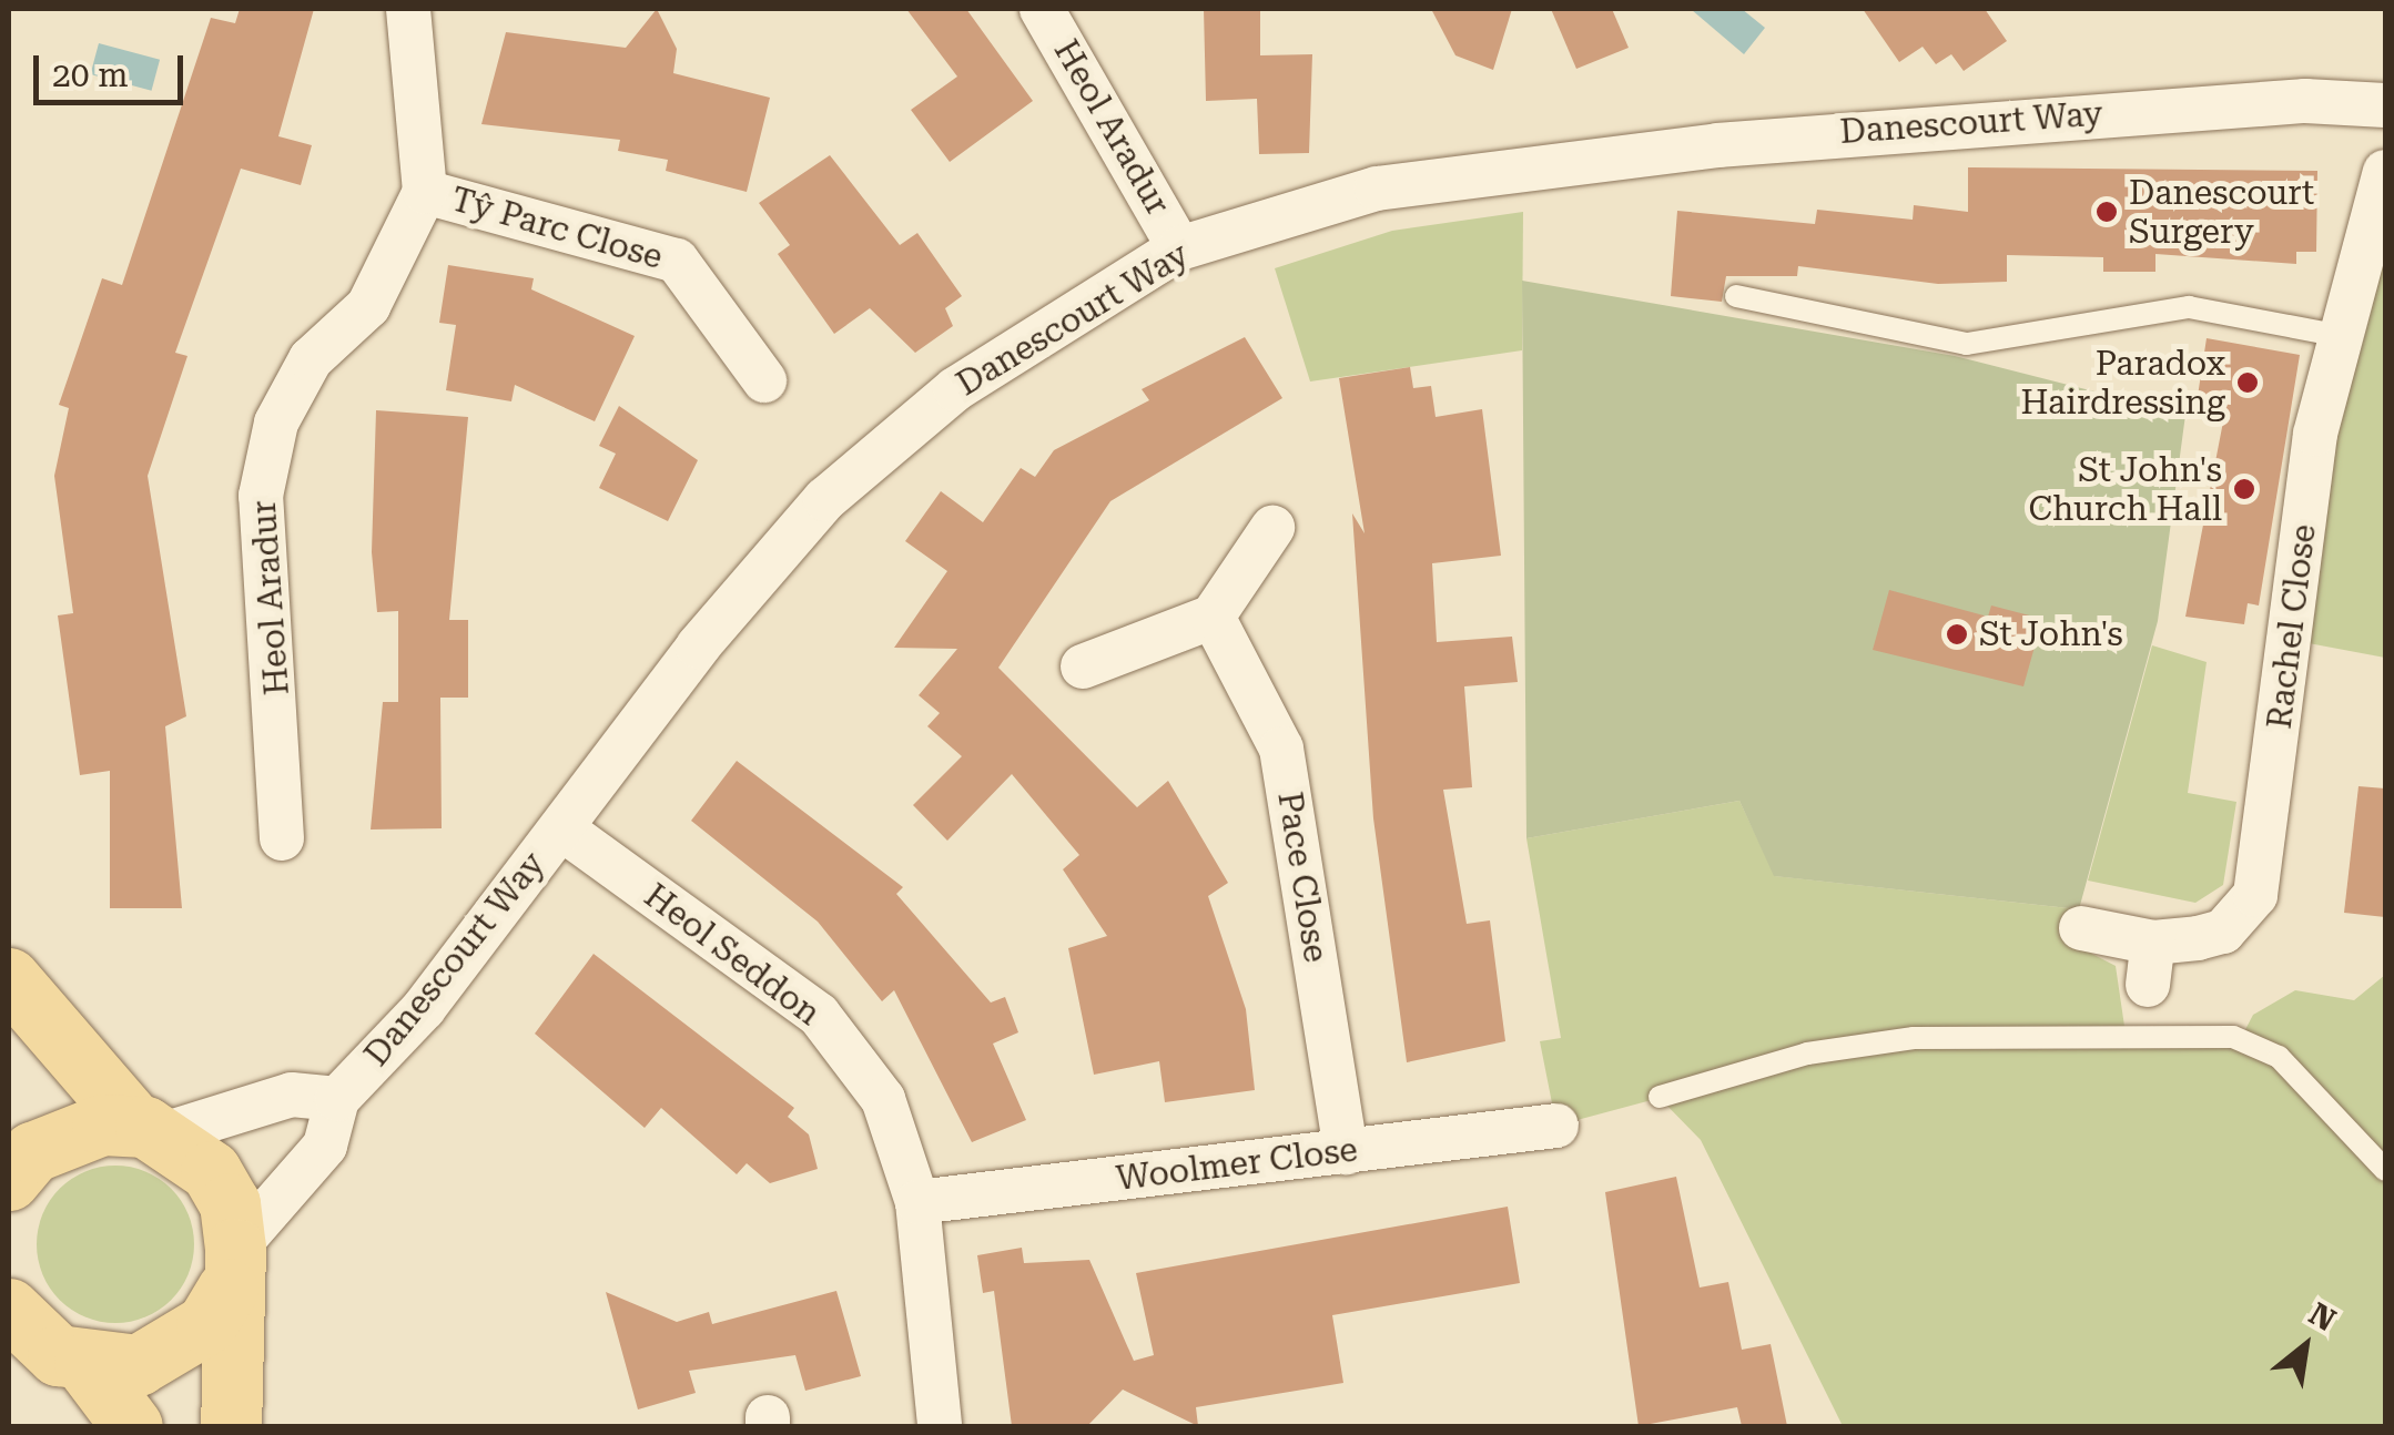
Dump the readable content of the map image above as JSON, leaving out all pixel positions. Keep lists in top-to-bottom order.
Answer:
{
  "streets": {
    "street": [
      "Danescourt Way",
      "Heol Aradur",
      "Tŷ Parc Close",
      "Rachel Close",
      "Pace Close",
      "Heol Seddon",
      "Woolmer Close"
    ]
  },
  "crossings": [
    ["Danescourt Way", "Heol Aradur"],
    ["Danescourt Way", "Heol Seddon"],
    ["Heol Aradur", "Tŷ Parc Close"],
    ["Pace Close", "Woolmer Close"],
    ["Heol Seddon", "Woolmer Close"]
  ],
  "places": [
    "Danescourt Surgery",
    "Paradox Hairdressing",
    "St John's Church Hall",
    "St John's"
  ],
  "scale_bar": "20 m",
  "north": "top right"
}
